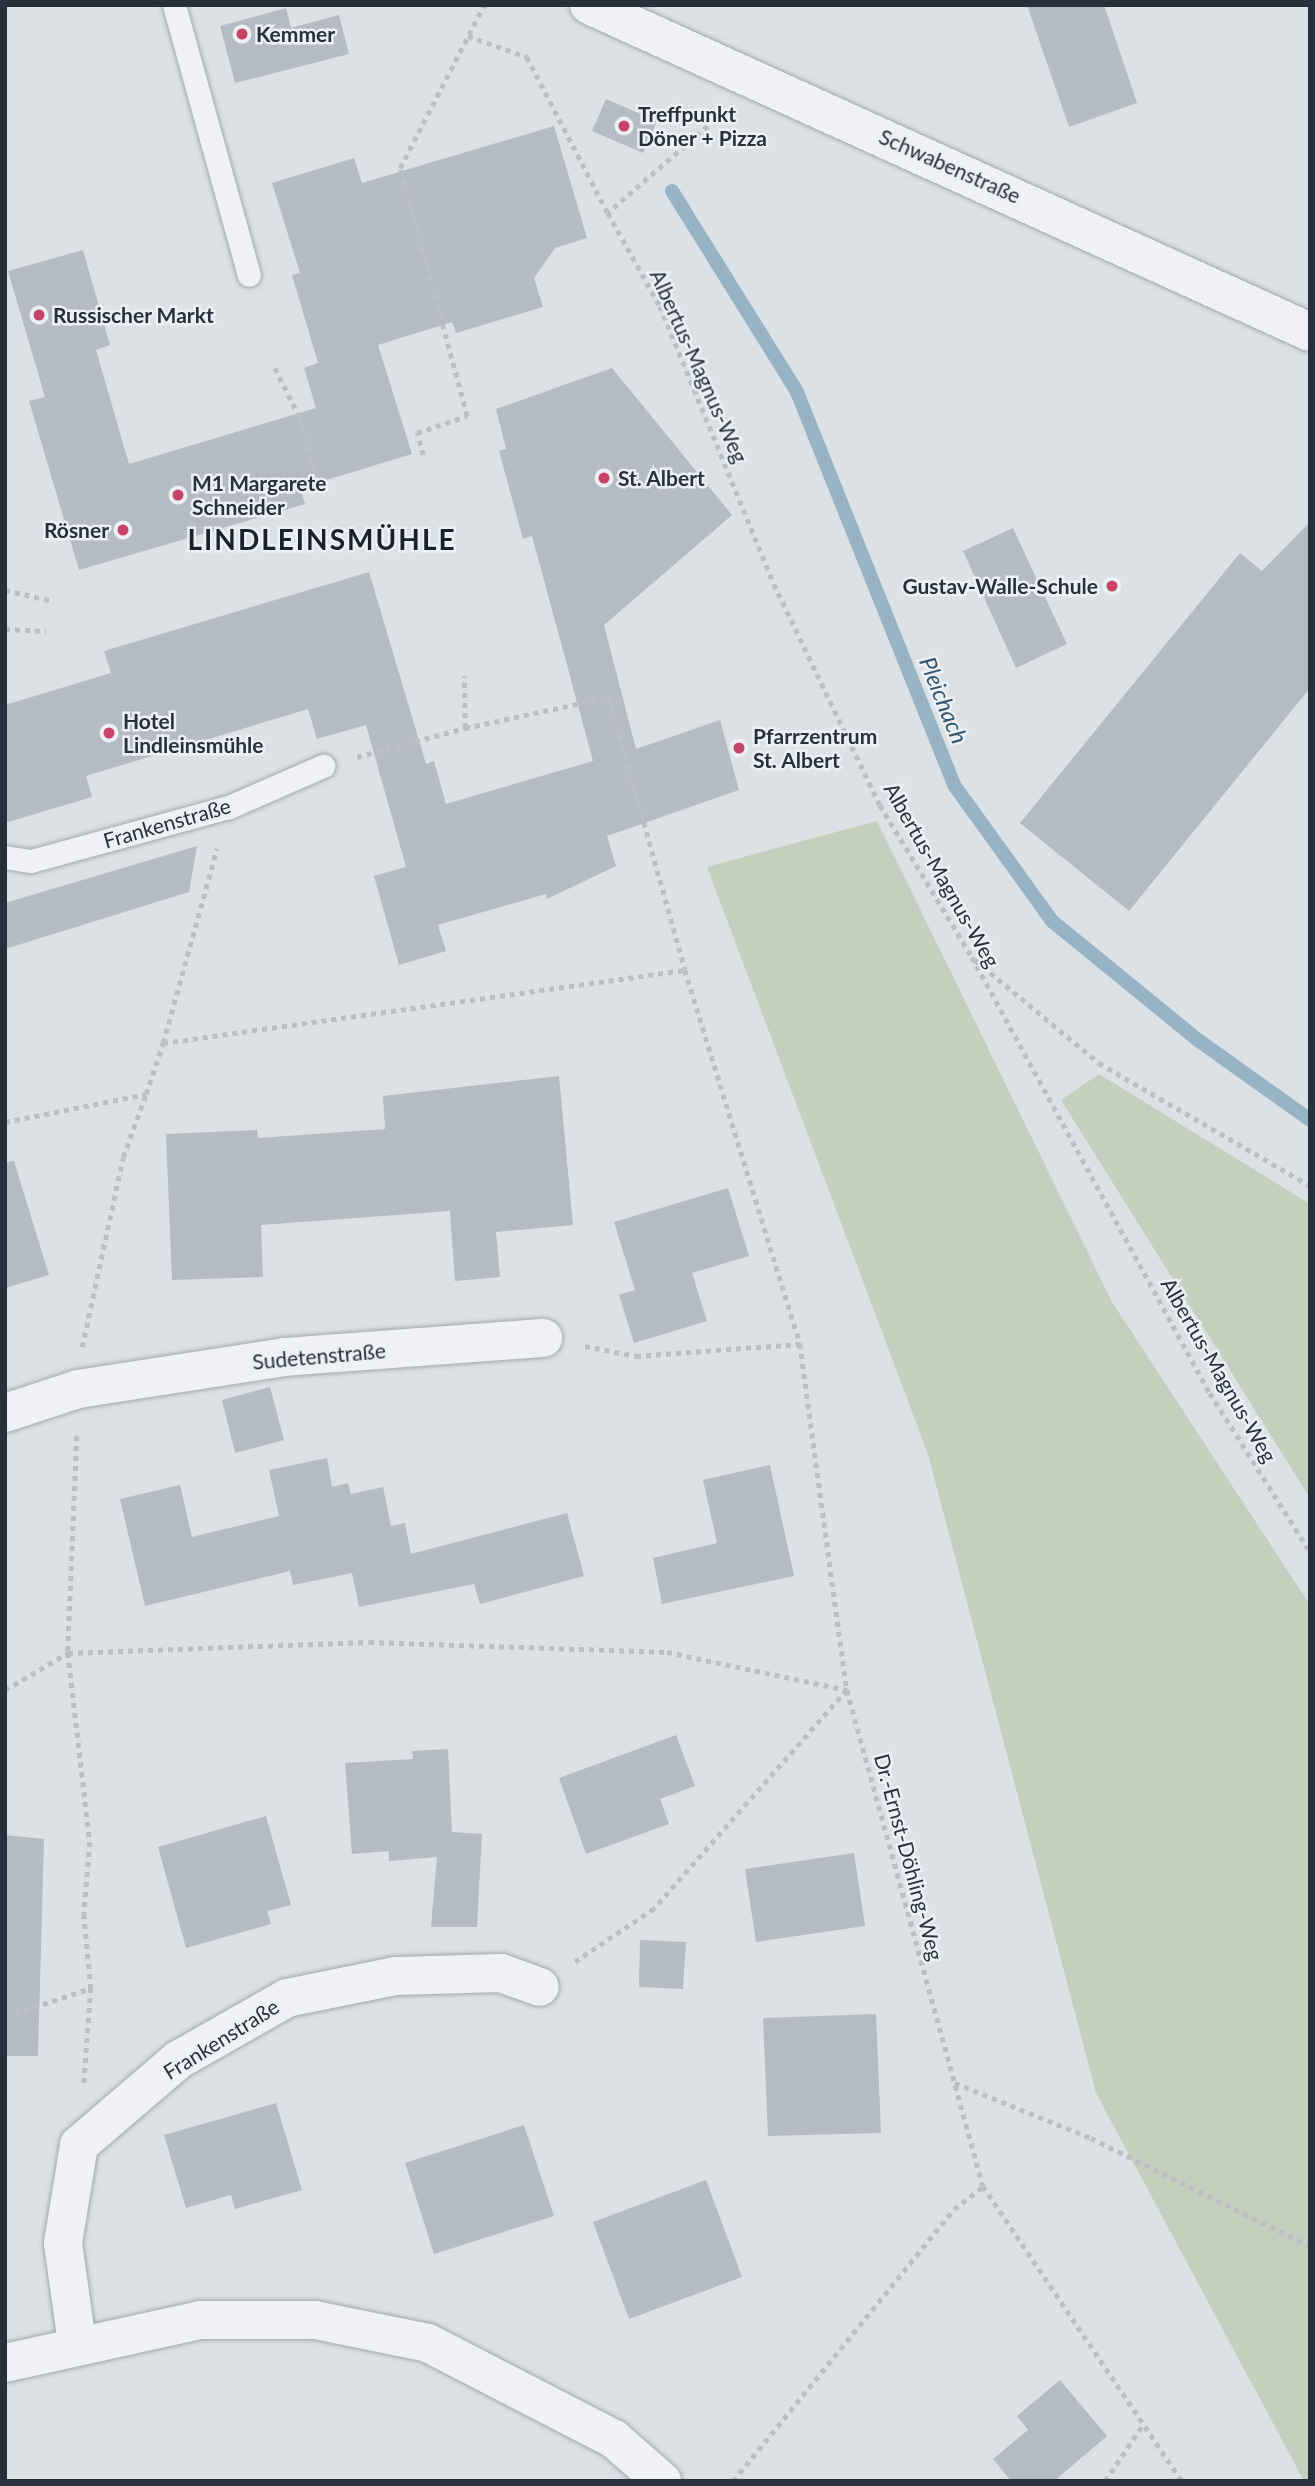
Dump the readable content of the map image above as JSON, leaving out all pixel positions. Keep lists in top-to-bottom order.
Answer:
{
  "streets": {
    "street": ["Schwabenstraße", "Frankenstraße", "Sudetenstraße"],
    "path": ["Albertus-Magnus-Weg", "Dr.-Ernst-Döhling-Weg"]
  },
  "districts": ["LINDLEINSMÜHLE"],
  "water": ["Pleichach"],
  "places": [
    "Kemmer",
    "Treffpunkt Döner + Pizza",
    "Russischer Markt",
    "St. Albert",
    "M1 Margarete Schneider",
    "Rösner",
    "Gustav-Walle-Schule",
    "Hotel Lindleinsmühle",
    "Pfarrzentrum St. Albert"
  ]
}
